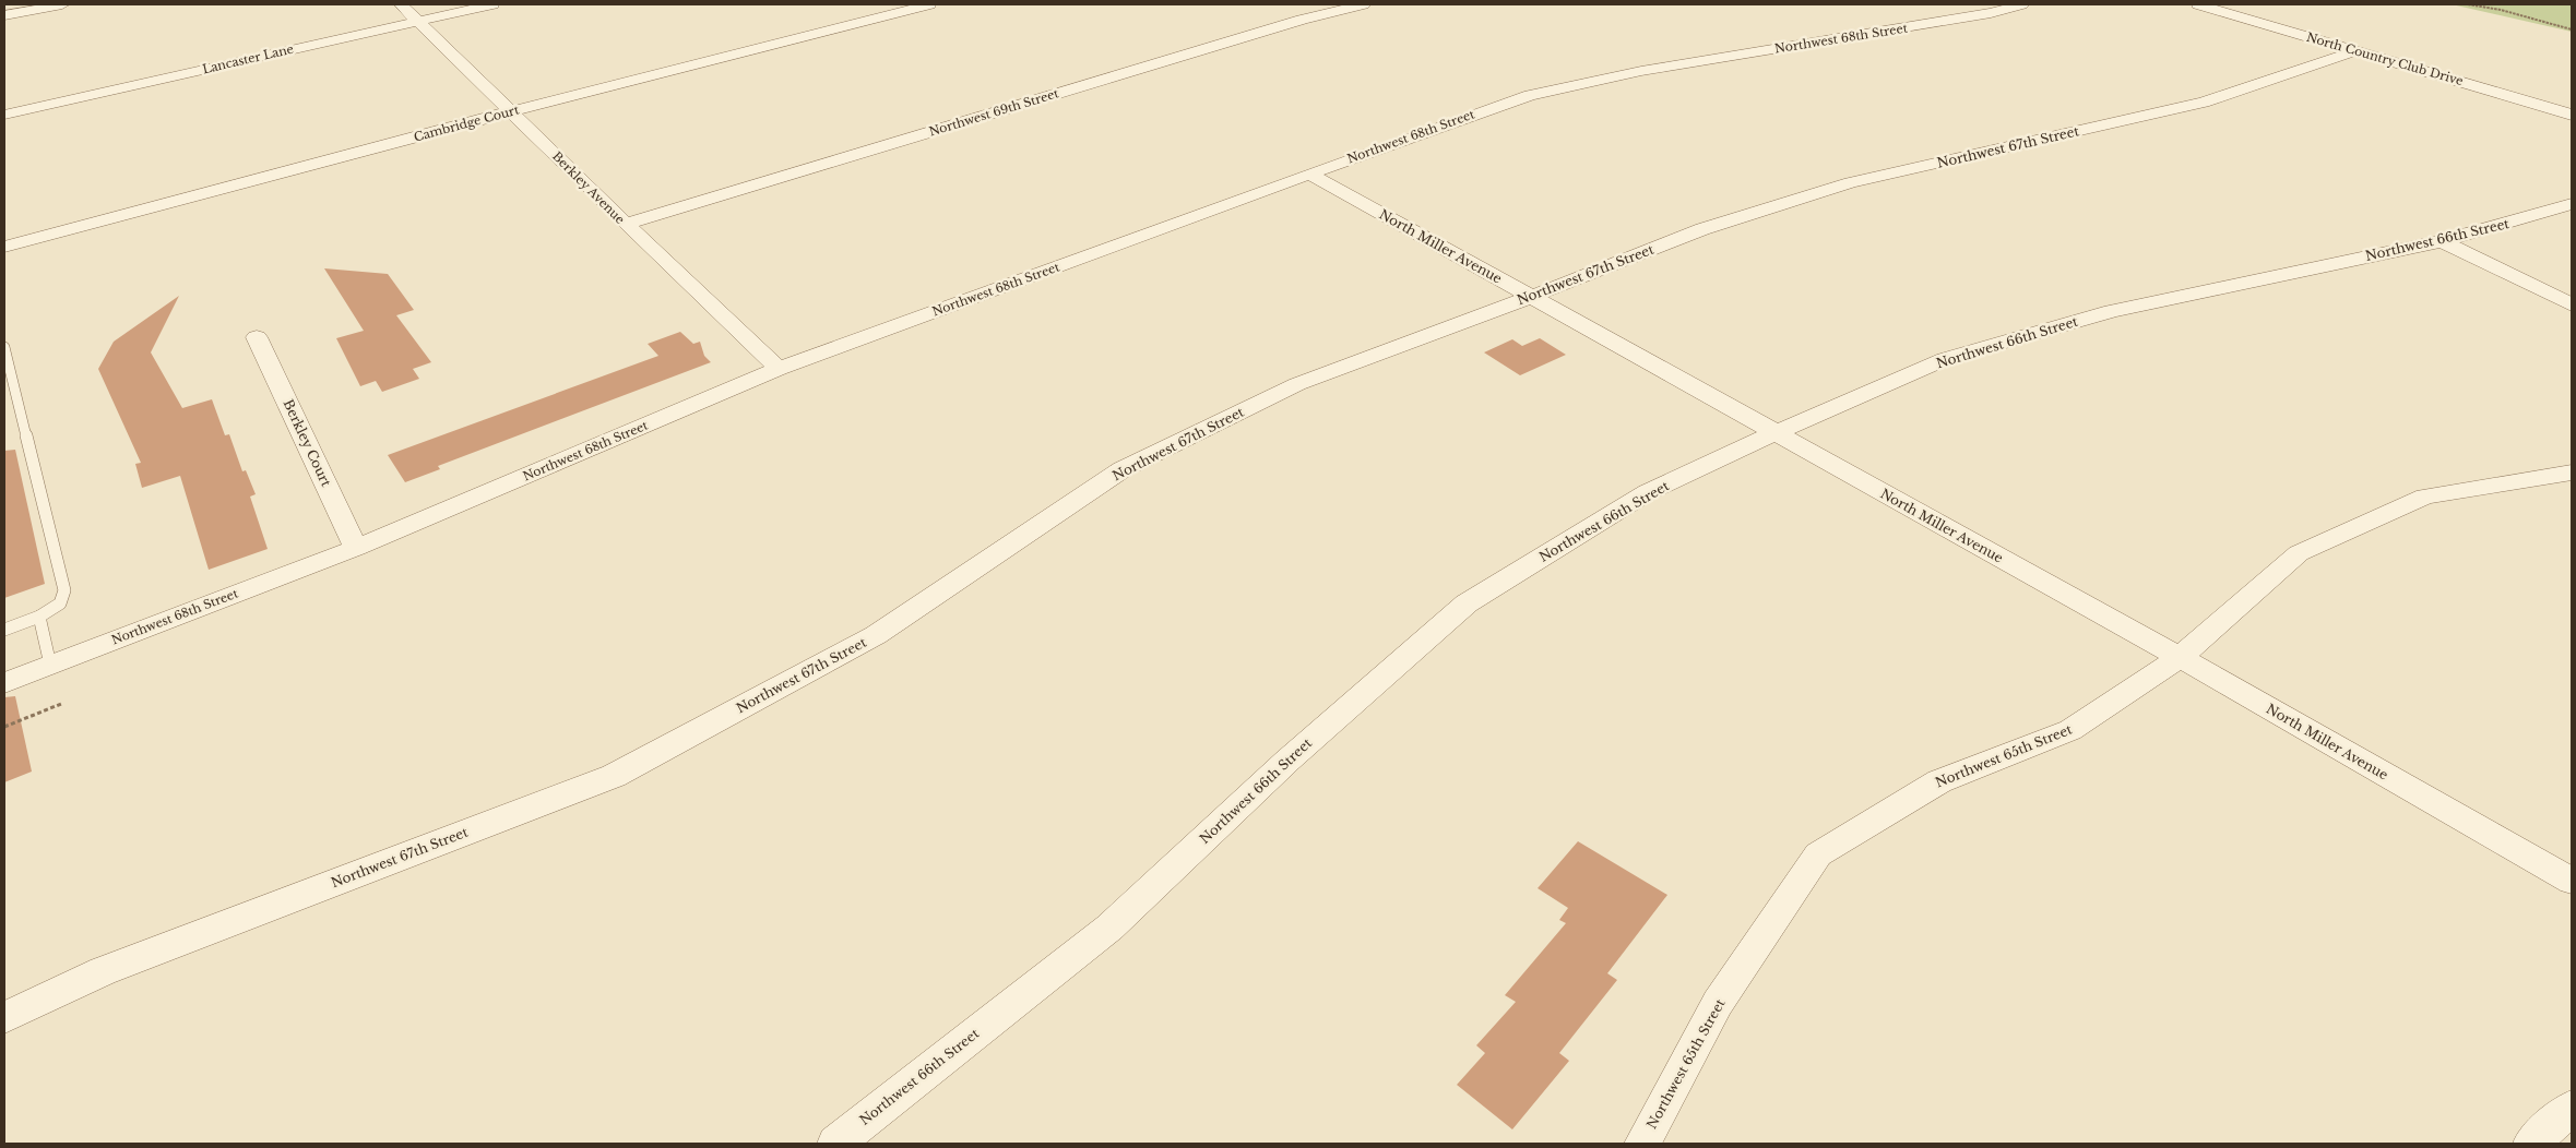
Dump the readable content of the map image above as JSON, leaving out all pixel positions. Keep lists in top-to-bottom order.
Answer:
{
  "streets": {
    "street": [
      "Northwest 68th Street",
      "Lancaster Lane",
      "North Country Club Drive",
      "Northwest 69th Street",
      "Cambridge Court",
      "Northwest 67th Street",
      "Berkley Avenue",
      "Northwest 66th Street",
      "North Miller Avenue",
      "Berkley Court",
      "Northwest 65th Street"
    ]
  },
  "crossings": [
    ["Northwest 68th Street", "Berkley Avenue"],
    ["Northwest 68th Street", "North Miller Avenue"],
    ["Northwest 68th Street", "Berkley Court"],
    ["Lancaster Lane", "Berkley Avenue"],
    ["North Country Club Drive", "Northwest 67th Street"],
    ["Northwest 69th Street", "Berkley Avenue"],
    ["Cambridge Court", "Berkley Avenue"],
    ["Northwest 67th Street", "North Miller Avenue"],
    ["Northwest 66th Street", "North Miller Avenue"],
    ["North Miller Avenue", "Northwest 65th Street"]
  ]
}
